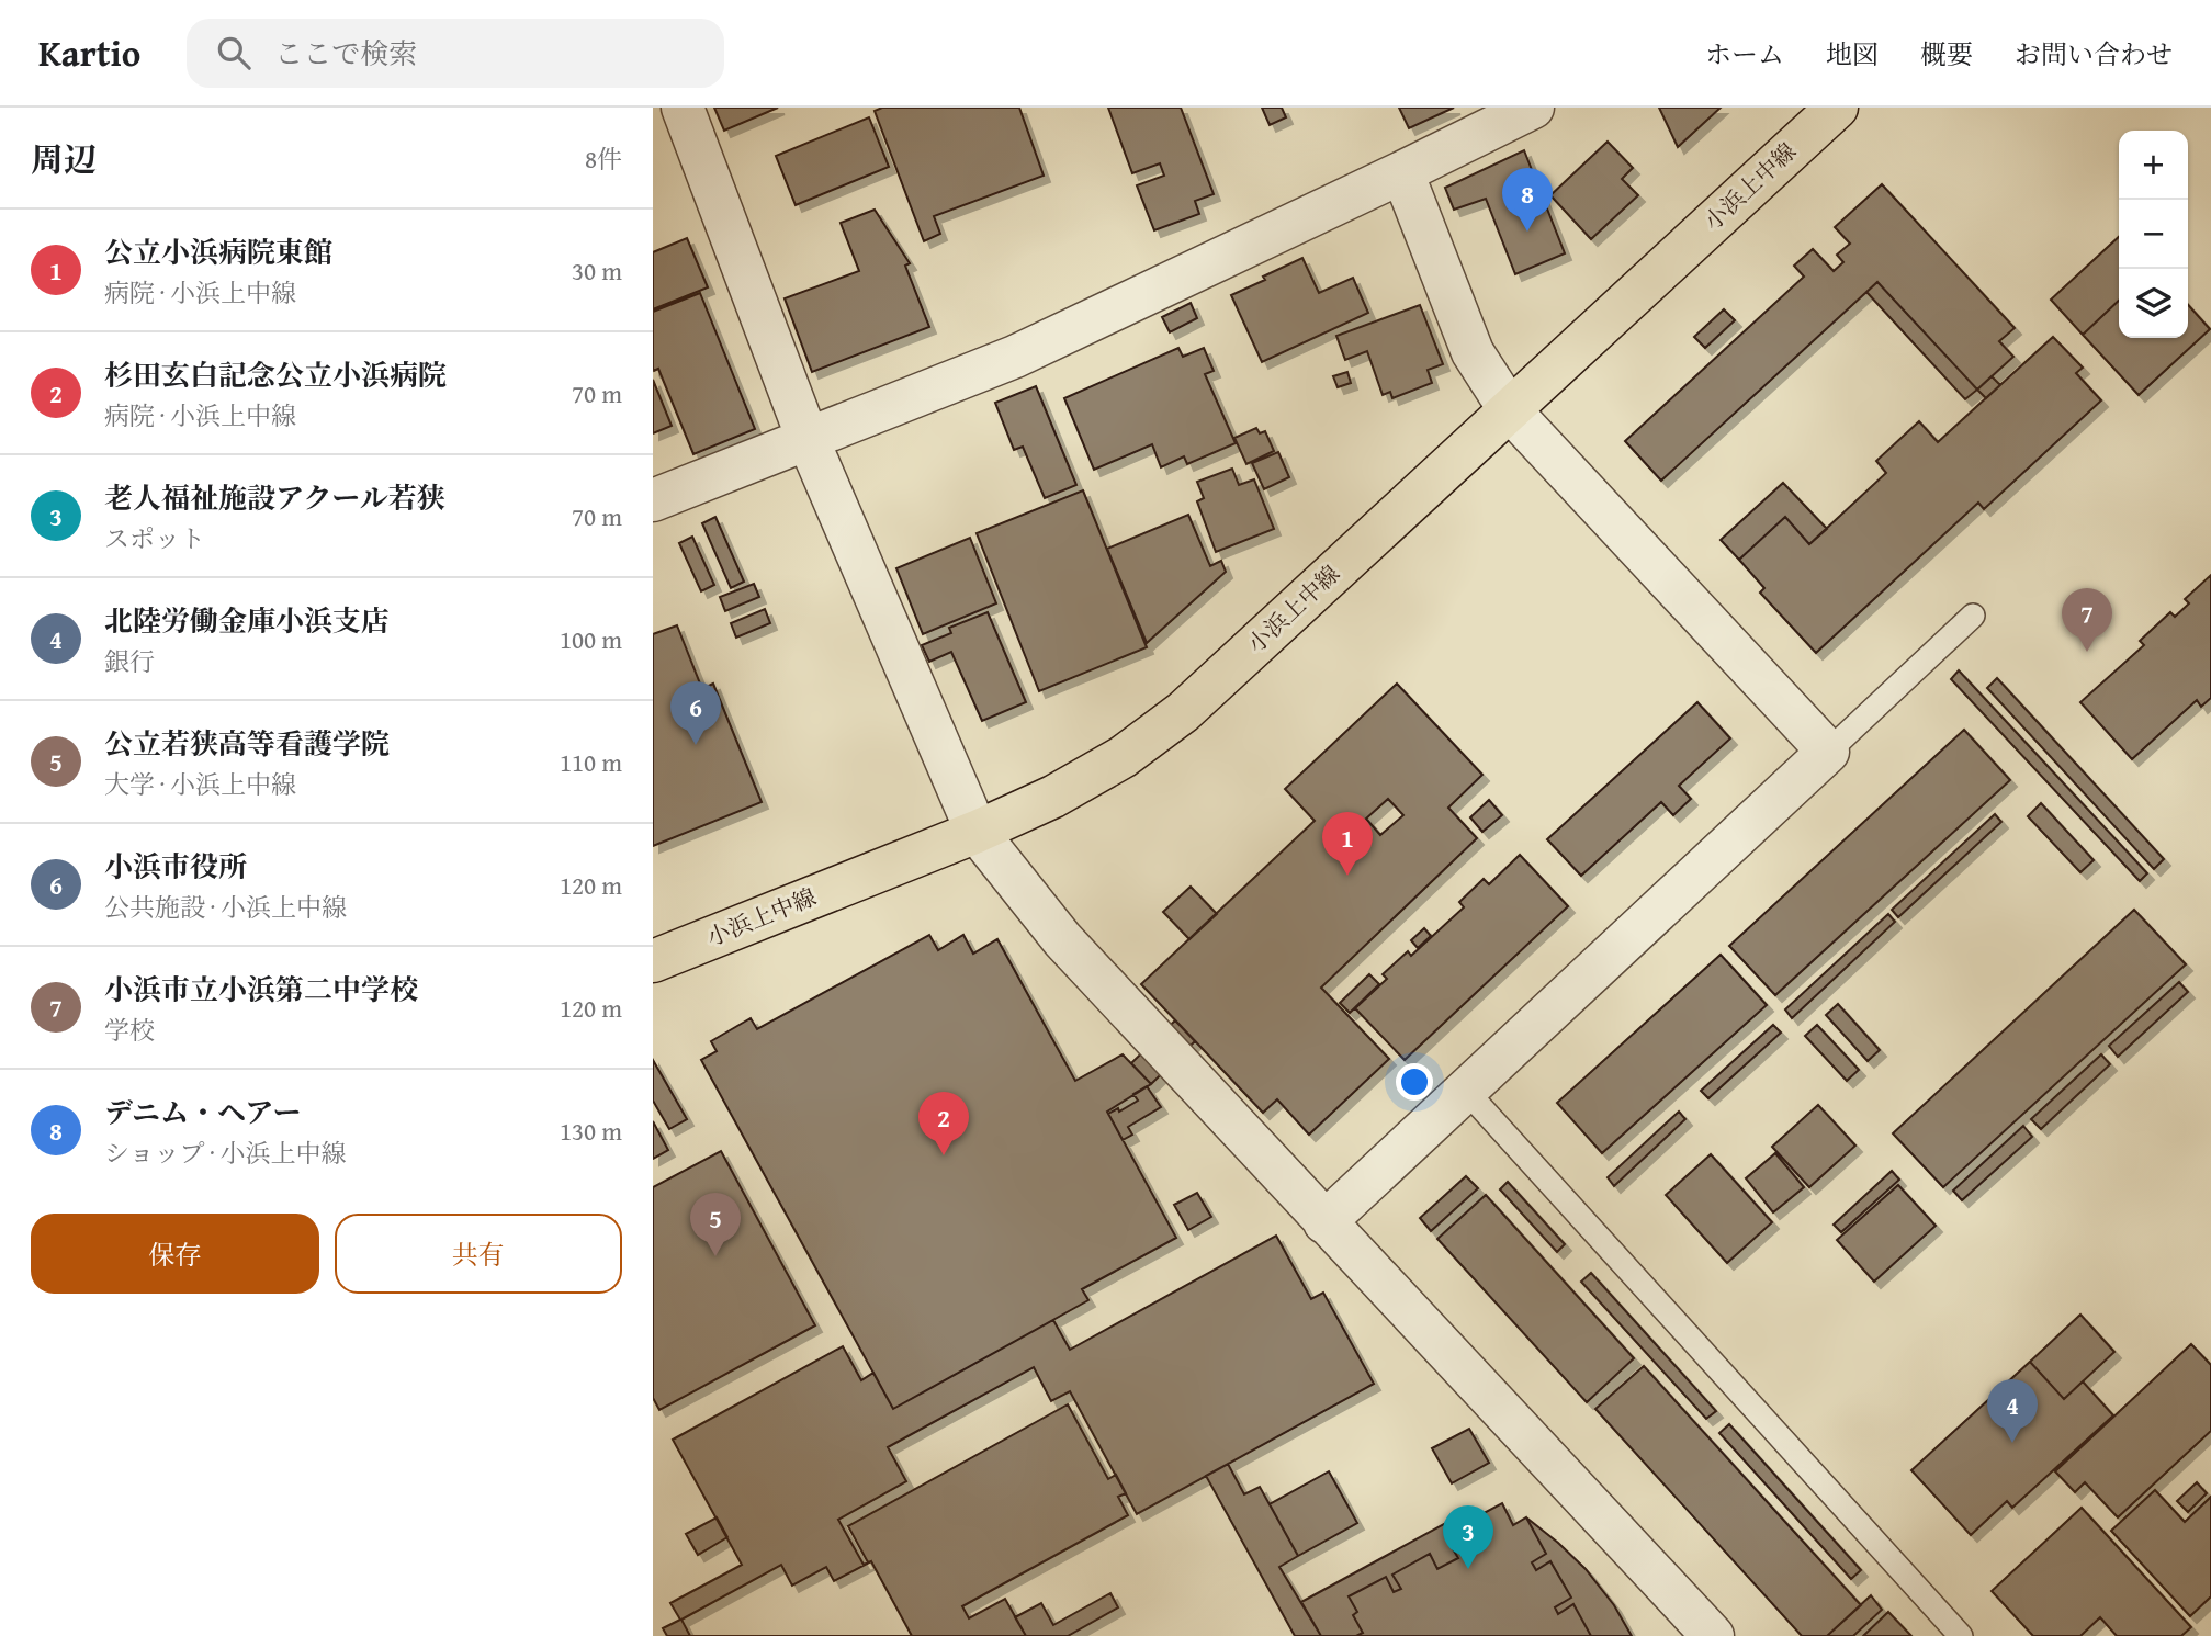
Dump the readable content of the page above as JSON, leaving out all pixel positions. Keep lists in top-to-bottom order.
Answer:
{
  "streets": {
    "main road": ["小浜上中線"]
  },
  "page": {
    "header": "Kartio",
    "search": "ここで検索",
    "nav": [
      "ホーム",
      "地図",
      "概要",
      "お問い合わせ"
    ],
    "heading": ["周辺", "8件"],
    "map_buttons": ["+", "−"],
    "pins": [
      "8",
      "7",
      "6",
      "1",
      "2",
      "5",
      "4",
      "3"
    ],
    "list": [
      {
        "mark": "1",
        "name": "公立小浜病院東館",
        "note": "病院 · 小浜上中線",
        "value": "30 m"
      },
      {
        "mark": "2",
        "name": "杉田玄白記念公立小浜病院",
        "note": "病院 · 小浜上中線",
        "value": "70 m"
      },
      {
        "mark": "3",
        "name": "老人福祉施設アクール若狭",
        "note": "スポット",
        "value": "70 m"
      },
      {
        "mark": "4",
        "name": "北陸労働金庫小浜支店",
        "note": "銀行",
        "value": "100 m"
      },
      {
        "mark": "5",
        "name": "公立若狭高等看護学院",
        "note": "大学 · 小浜上中線",
        "value": "110 m"
      },
      {
        "mark": "6",
        "name": "小浜市役所",
        "note": "公共施設 · 小浜上中線",
        "value": "120 m"
      },
      {
        "mark": "7",
        "name": "小浜市立小浜第二中学校",
        "note": "学校",
        "value": "120 m"
      },
      {
        "mark": "8",
        "name": "デニム・ヘアー",
        "note": "ショップ · 小浜上中線",
        "value": "130 m"
      }
    ],
    "buttons": ["保存", "共有"]
  }
}
